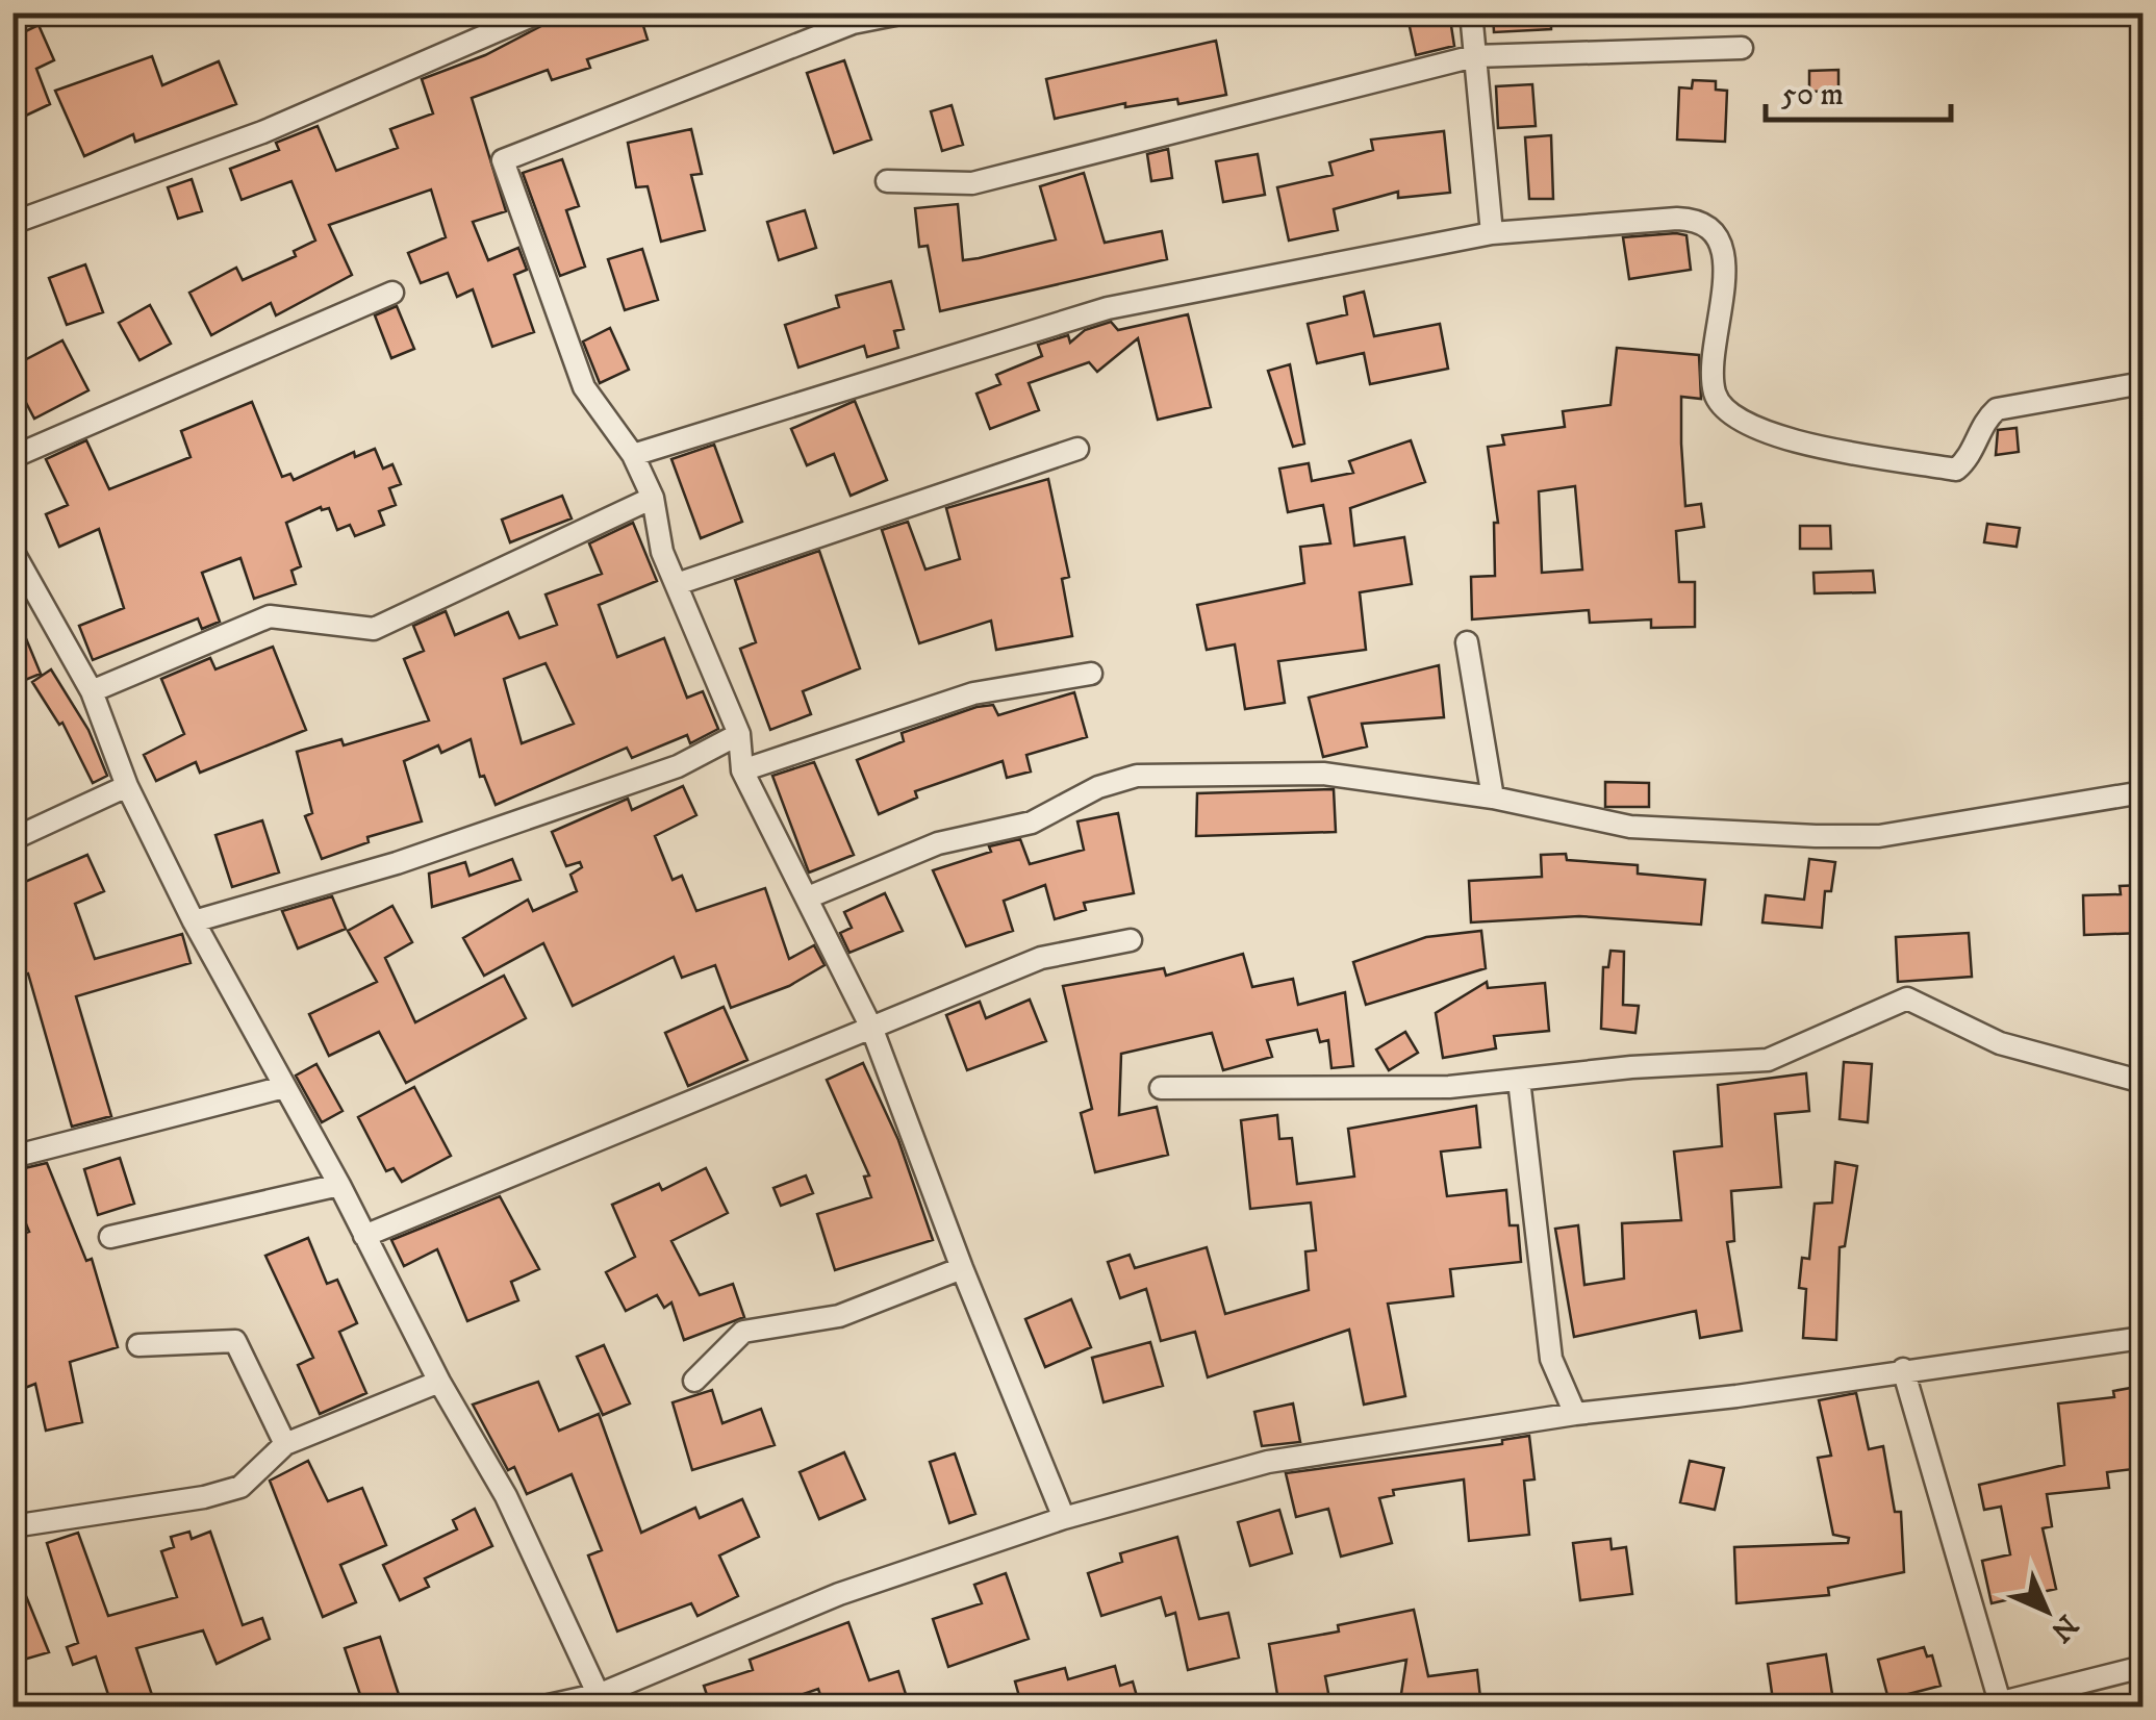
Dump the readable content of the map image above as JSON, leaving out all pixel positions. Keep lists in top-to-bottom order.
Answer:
{
  "scale_bar": "50 m",
  "north": "bottom right"
}
